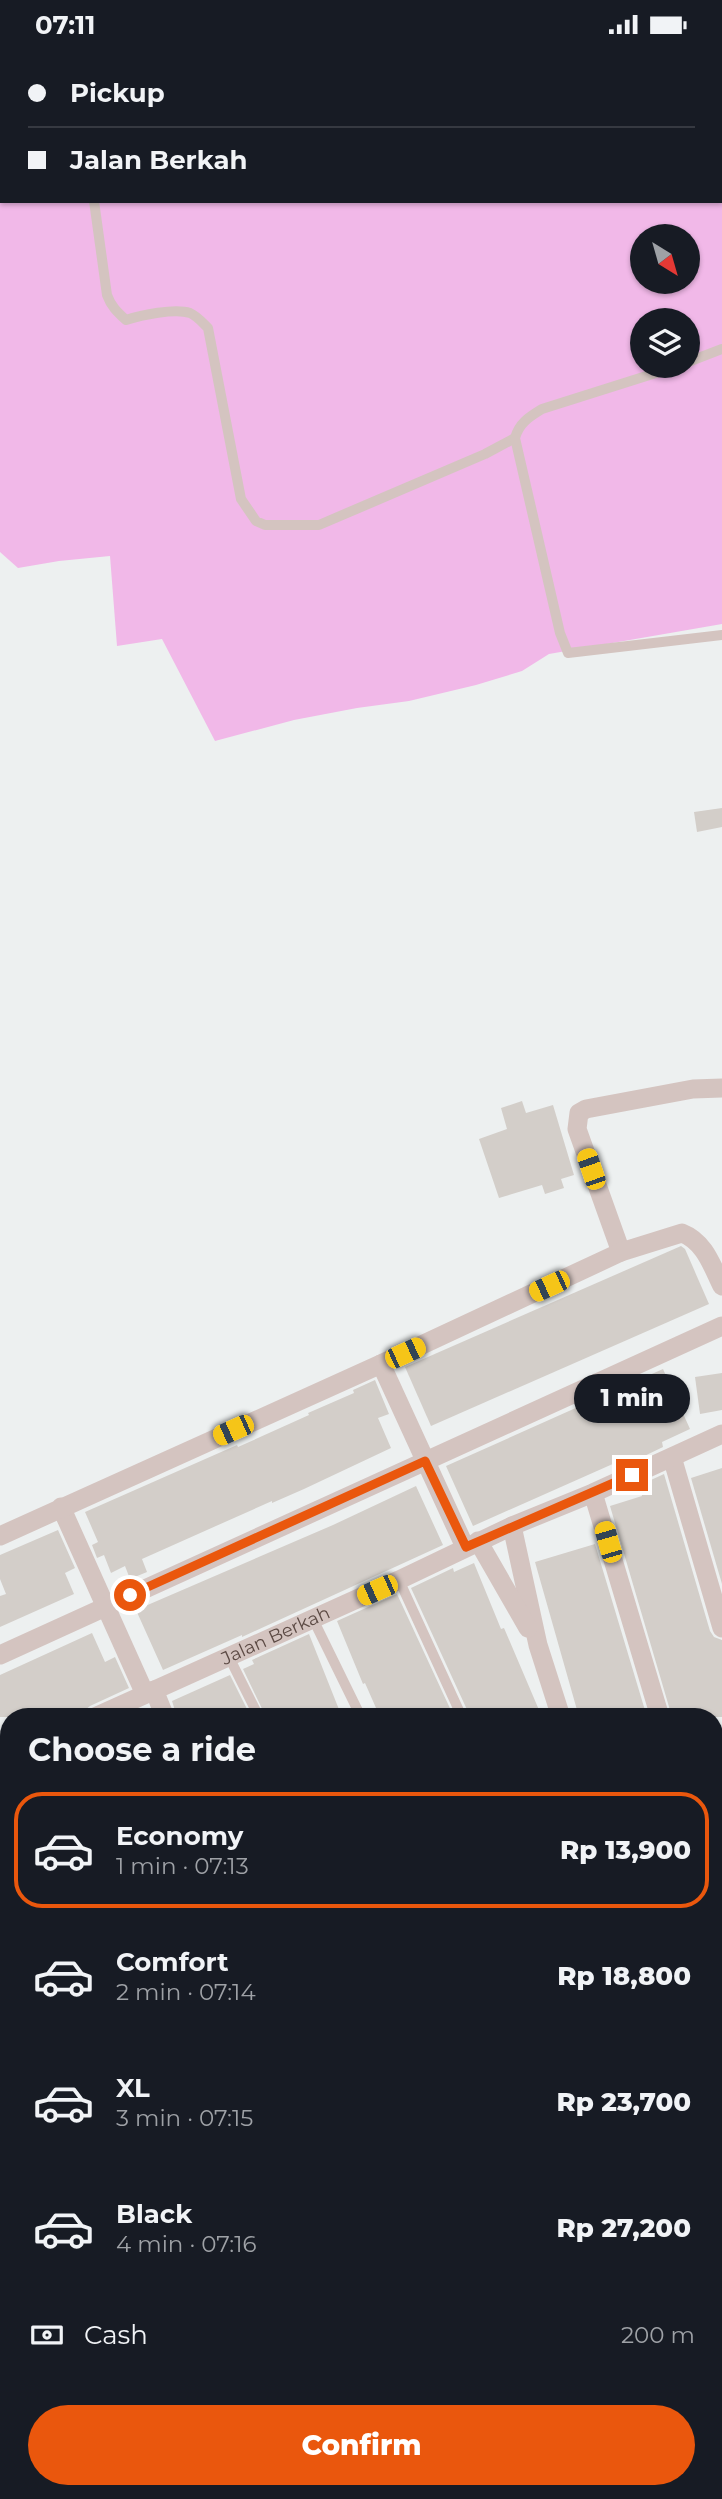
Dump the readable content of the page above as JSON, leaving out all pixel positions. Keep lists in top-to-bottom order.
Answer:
{
  "streets": {
    "street": ["Jalan Berkah"]
  },
  "north": "bottom right",
  "page": {
    "status": "07:11",
    "banner": ["Pickup", "Jalan Berkah"],
    "bubble": "1 min",
    "heading": "Choose a ride",
    "list": [
      {
        "name": "Economy",
        "note": "1 min · 07:13",
        "value": "Rp 13,900"
      },
      {
        "name": "Comfort",
        "note": "2 min · 07:14",
        "value": "Rp 18,800"
      },
      {
        "name": "XL",
        "note": "3 min · 07:15",
        "value": "Rp 23,700"
      },
      {
        "name": "Black",
        "note": "4 min · 07:16",
        "value": "Rp 27,200"
      }
    ],
    "pay": ["Cash", "200 m"],
    "buttons": "Confirm"
  }
}
